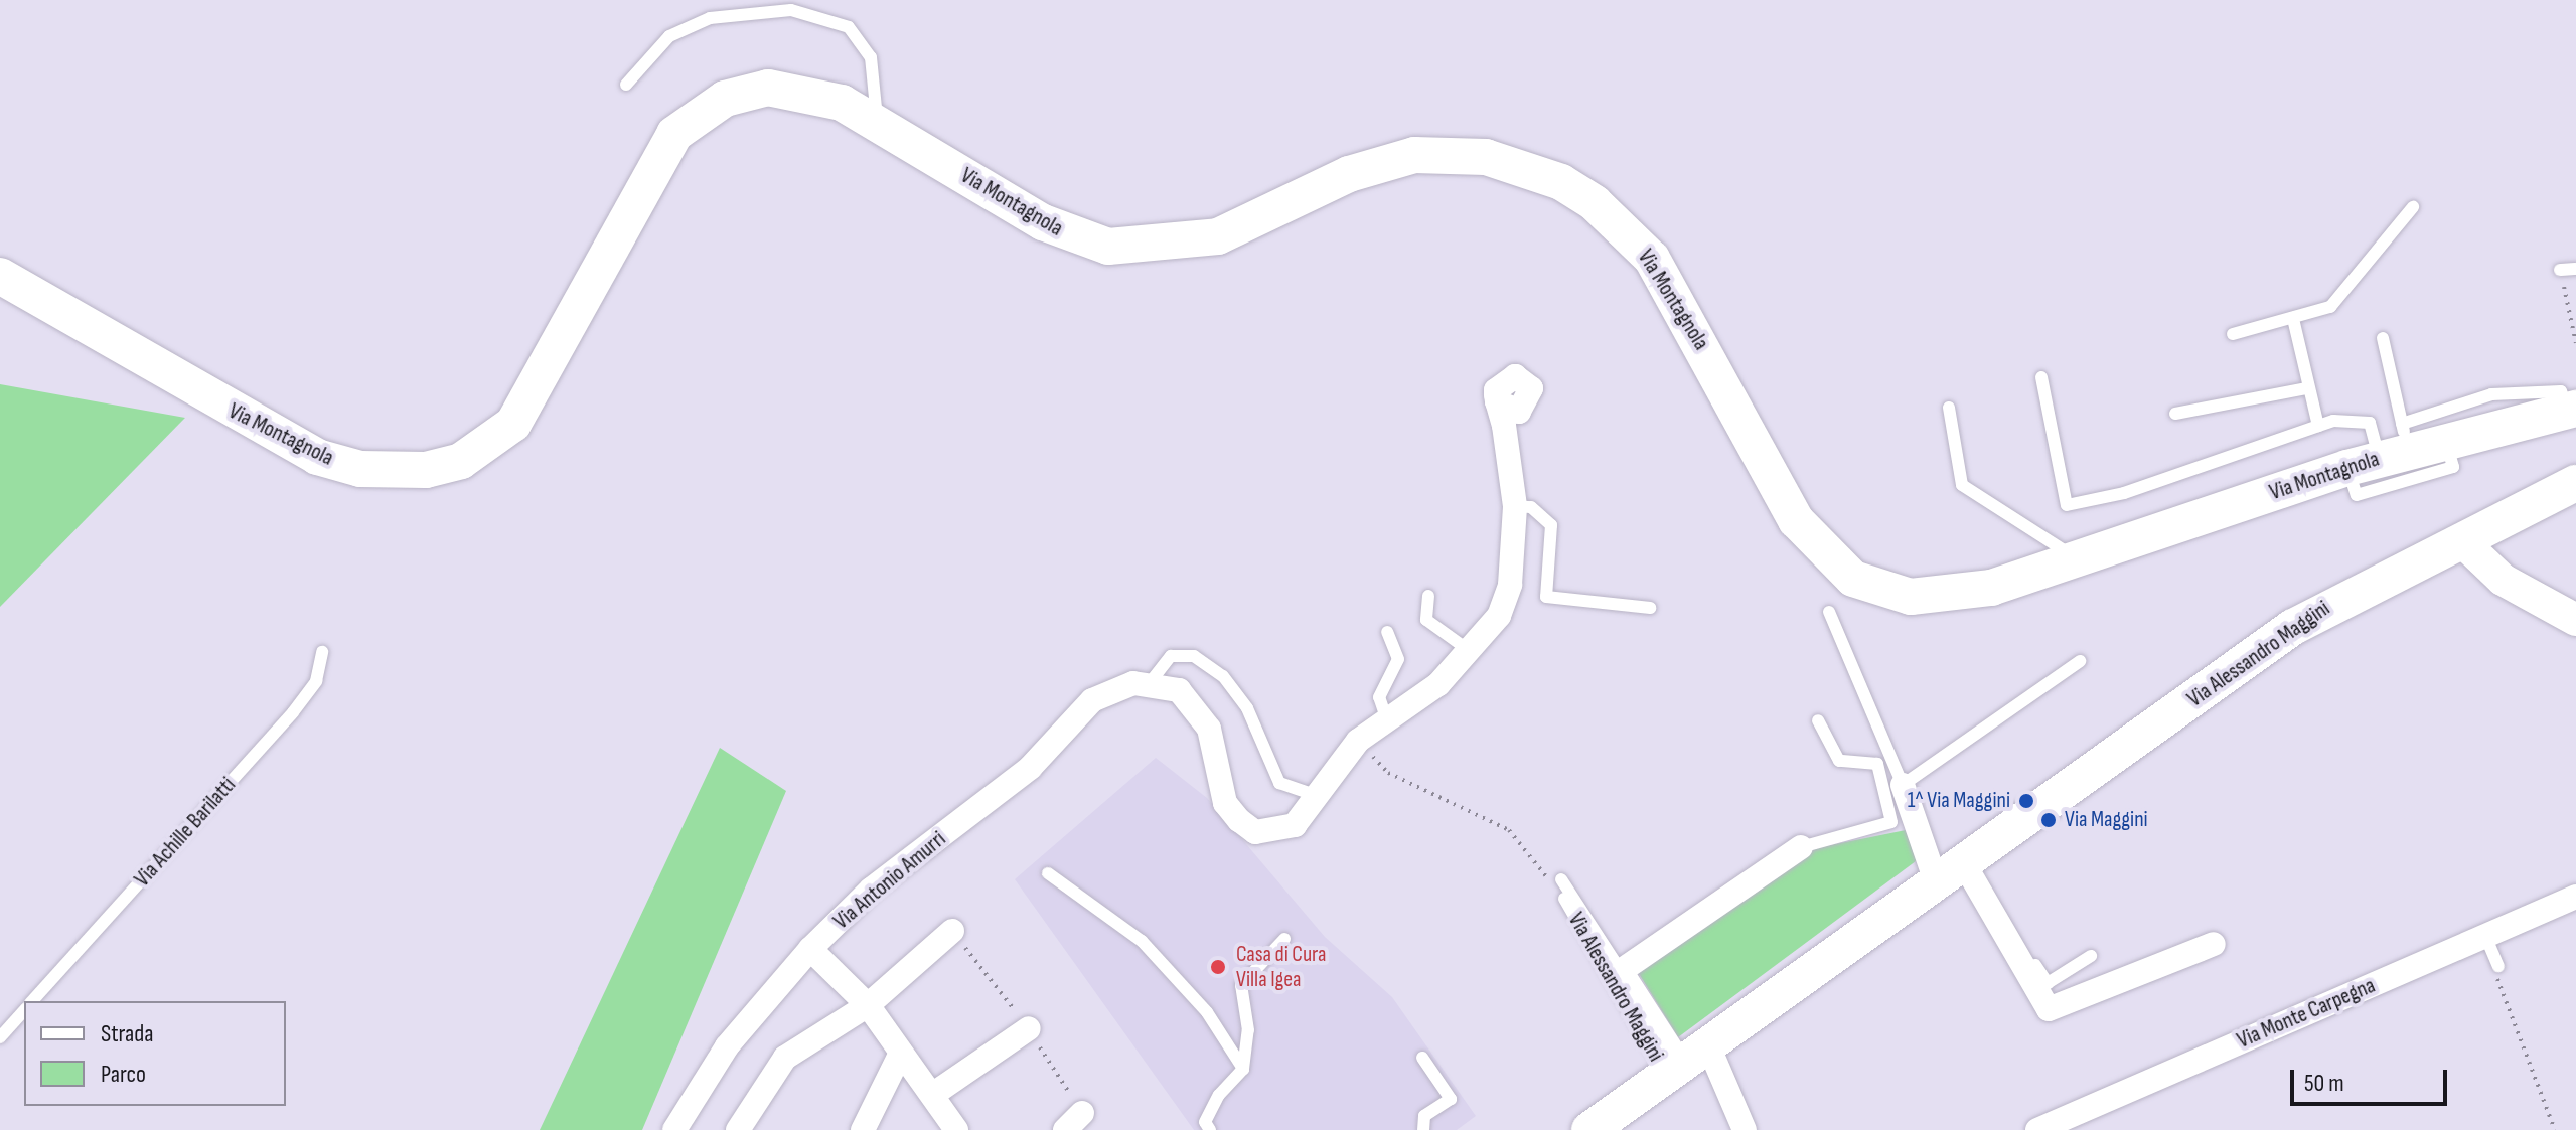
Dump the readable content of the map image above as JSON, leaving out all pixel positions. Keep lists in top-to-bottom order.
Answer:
{
  "streets": {
    "main road": ["Via Montagnola", "Via Alessandro Maggini"],
    "street": ["Via Antonio Amurri", "Via Monte Carpegna"],
    "lane": ["Via Achille Barilatti"]
  },
  "places": ["1^ Via Maggini", "Via Maggini", "Casa di Cura Villa Igea"],
  "legend": ["Strada", "Parco"],
  "scale_bar": "50 m"
}
